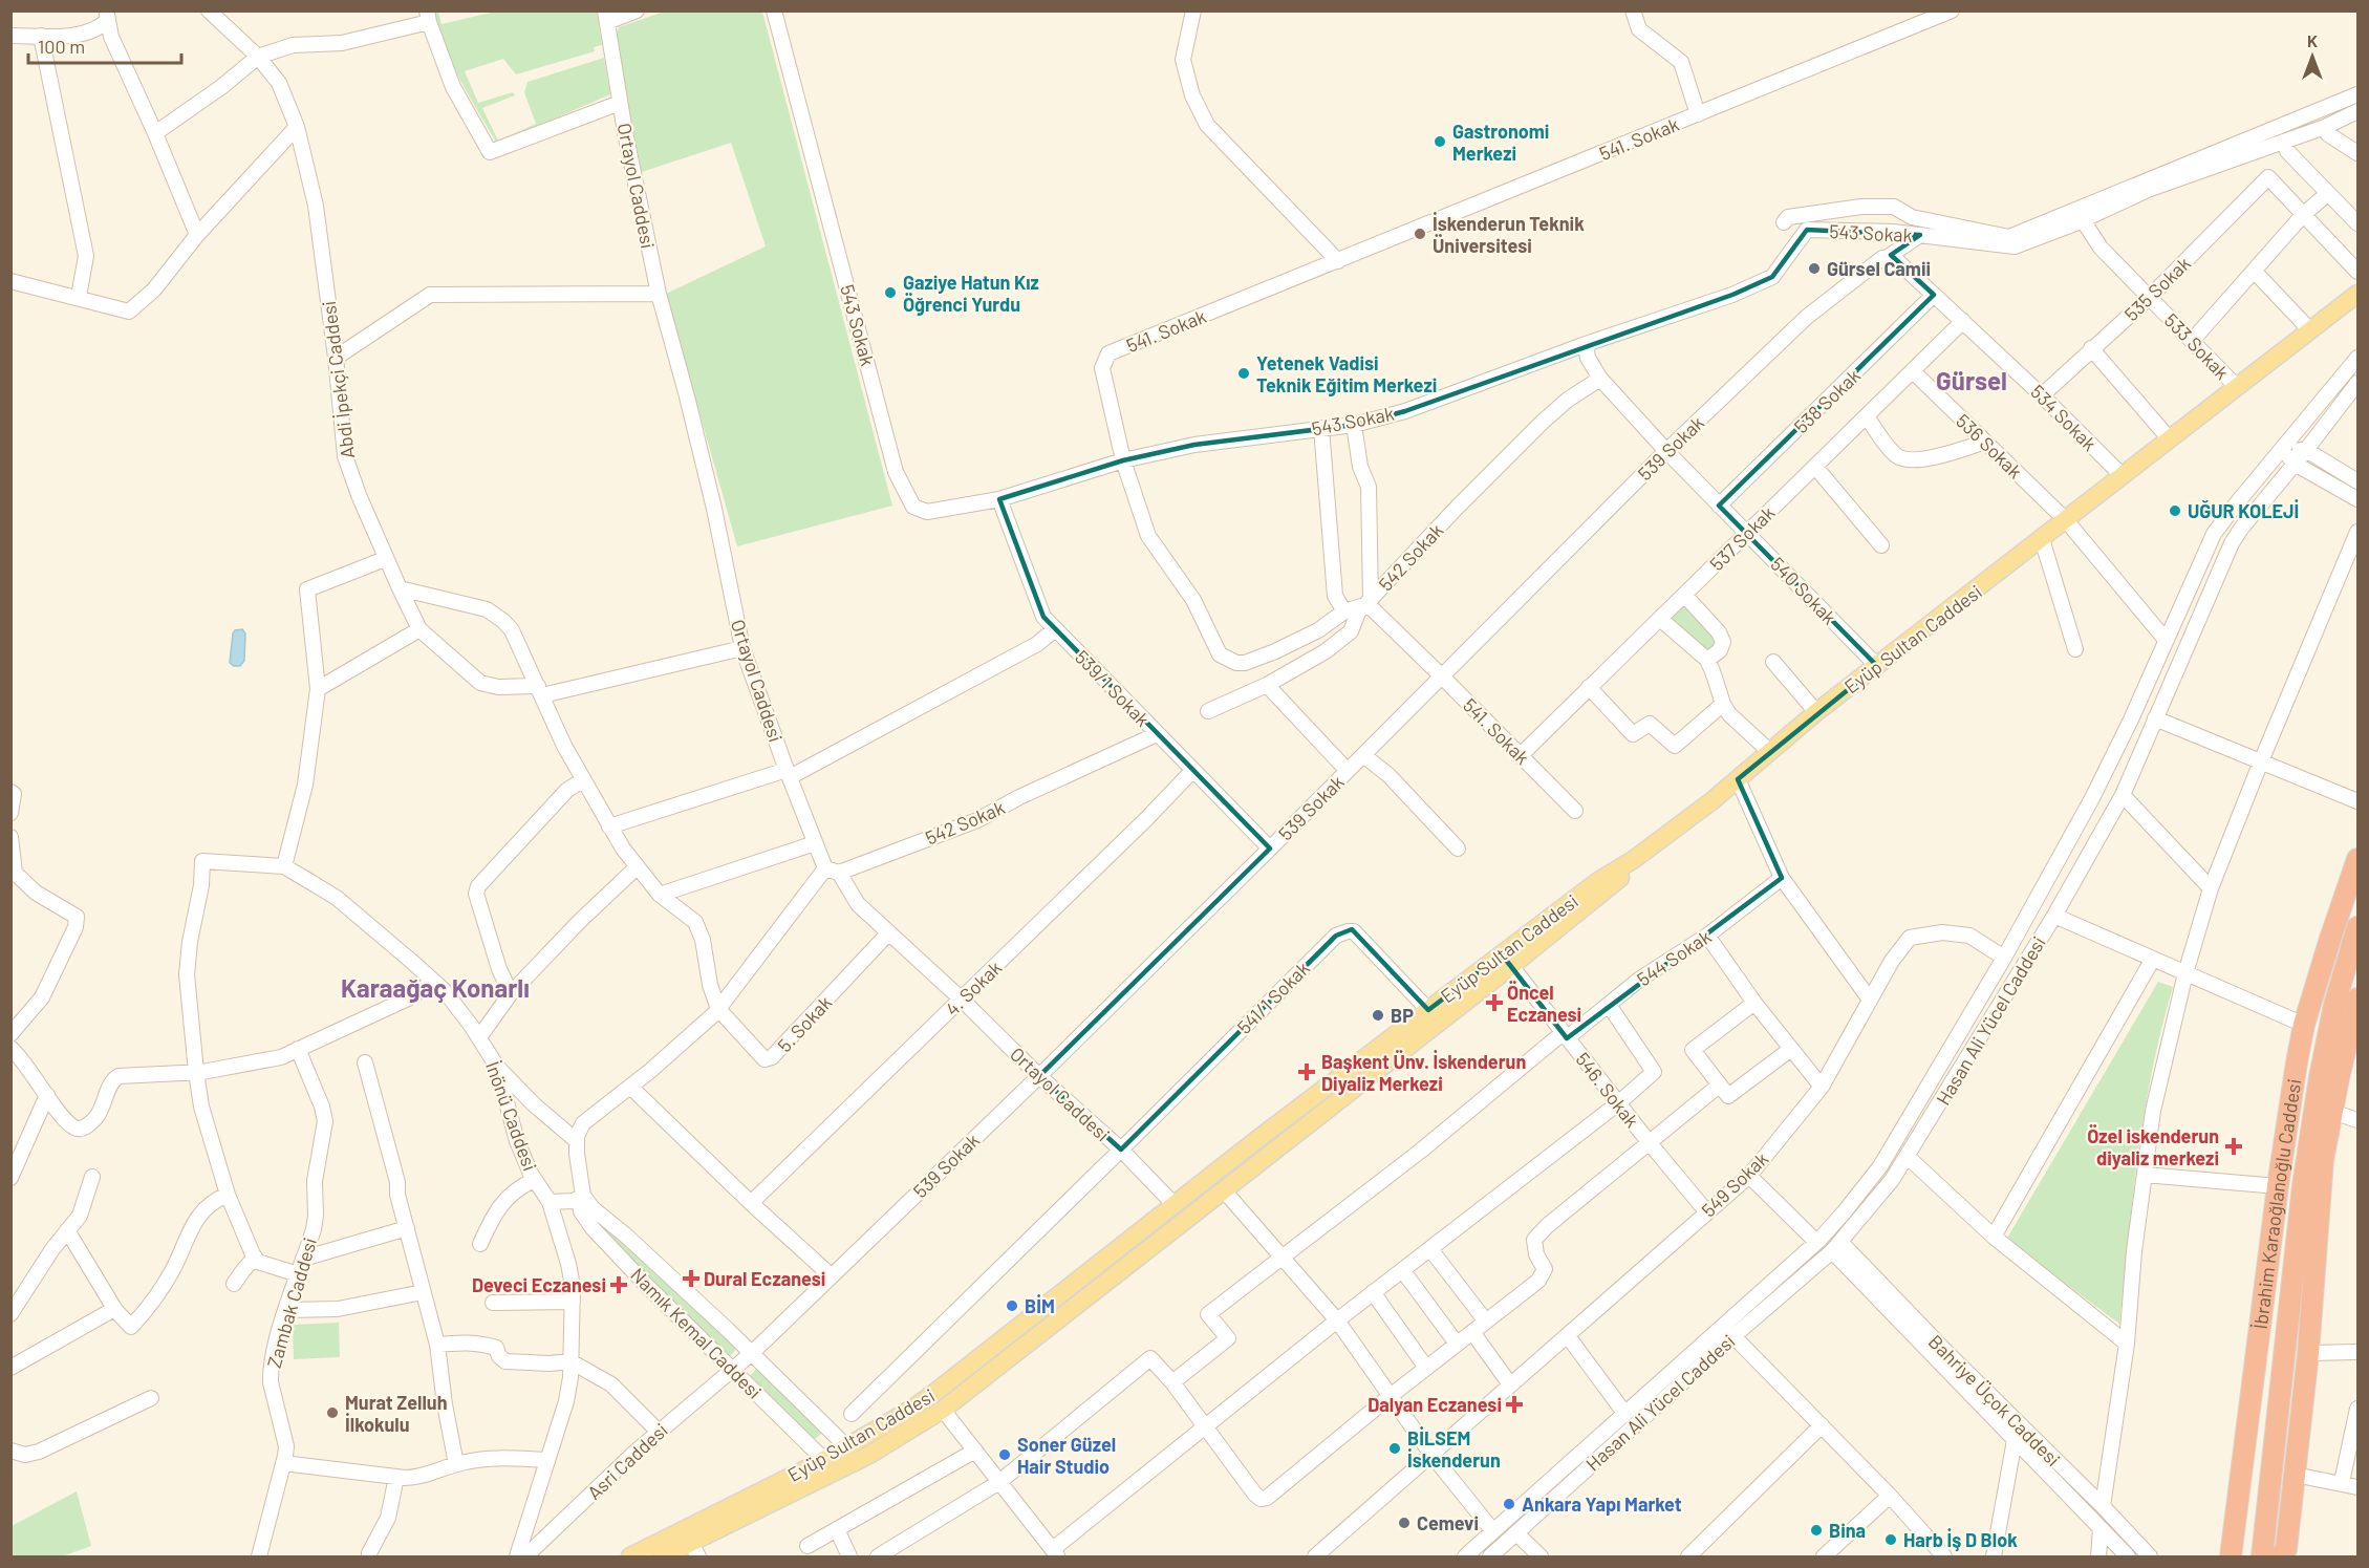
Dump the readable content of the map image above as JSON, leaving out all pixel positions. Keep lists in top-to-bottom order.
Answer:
{
  "streets": {
    "highway": ["İbrahim Karaoğlanoğlu Caddesi"],
    "main road": ["Eyüp Sultan Caddesi"],
    "street": [
      "541. Sokak",
      "Ortayol Caddesi",
      "543 Sokak",
      "535 Sokak",
      "533 Sokak",
      "Abdi İpekçi Caddesi",
      "538 Sokak",
      "534 Sokak",
      "536 Sokak",
      "539 Sokak",
      "537 Sokak",
      "542 Sokak",
      "540 Sokak",
      "539/1 Sokak",
      "544 Sokak",
      "4. Sokak",
      "541/1 Sokak",
      "Hasan Ali Yücel Caddesi",
      "5. Sokak",
      "546. Sokak",
      "İnönü Caddesi",
      "549 Sokak",
      "Zambak Caddesi",
      "Namık Kemal Caddesi",
      "Bahriye Üçok Caddesi",
      "Asri Caddesi"
    ]
  },
  "crossings": [
    ["541. Sokak", "543 Sokak"],
    ["541. Sokak", "539 Sokak"],
    ["541. Sokak", "537 Sokak"],
    ["541. Sokak", "542 Sokak"],
    ["Ortayol Caddesi", "539 Sokak"],
    ["Ortayol Caddesi", "542 Sokak"],
    ["Ortayol Caddesi", "Eyüp Sultan Caddesi"],
    ["Ortayol Caddesi", "4. Sokak"],
    ["Ortayol Caddesi", "541/1 Sokak"],
    ["Ortayol Caddesi", "5. Sokak"],
    ["543 Sokak", "533 Sokak"],
    ["543 Sokak", "539 Sokak"],
    ["543 Sokak", "540 Sokak"],
    ["543 Sokak", "539/1 Sokak"],
    ["535 Sokak", "533 Sokak"],
    ["535 Sokak", "534 Sokak"],
    ["533 Sokak", "Eyüp Sultan Caddesi"],
    ["538 Sokak", "534 Sokak"],
    ["538 Sokak", "540 Sokak"],
    ["534 Sokak", "539 Sokak"],
    ["534 Sokak", "537 Sokak"],
    ["534 Sokak", "Eyüp Sultan Caddesi"],
    ["536 Sokak", "537 Sokak"],
    ["536 Sokak", "Eyüp Sultan Caddesi"],
    ["539 Sokak", "540 Sokak"],
    ["539 Sokak", "539/1 Sokak"],
    ["539 Sokak", "Namık Kemal Caddesi"],
    ["539 Sokak", "Asri Caddesi"],
    ["537 Sokak", "540 Sokak"],
    ["542 Sokak", "540 Sokak"],
    ["542 Sokak", "539/1 Sokak"],
    ["540 Sokak", "Eyüp Sultan Caddesi"],
    ["Eyüp Sultan Caddesi", "541/1 Sokak"],
    ["Eyüp Sultan Caddesi", "Namık Kemal Caddesi"],
    ["539/1 Sokak", "4. Sokak"],
    ["544 Sokak", "546. Sokak"],
    ["Hasan Ali Yücel Caddesi", "Bahriye Üçok Caddesi"],
    ["546. Sokak", "549 Sokak"],
    ["Namık Kemal Caddesi", "Asri Caddesi"]
  ],
  "districts": ["Gürsel", "Karaağaç Konarlı"],
  "places": {
    "other": [
      "Gastronomi Merkezi",
      "İskenderun Teknik Üniversitesi",
      "Gürsel Camii",
      "Gaziye Hatun Kız Öğrenci Yurdu",
      "Yetenek Vadisi Teknik Eğitim Merkezi",
      "UĞUR KOLEJİ",
      "BP",
      "BİM",
      "Murat Zelluh İlkokulu",
      "BİLSEM İskenderun",
      "Soner Güzel Hair Studio",
      "Ankara Yapı Market",
      "Cemevi",
      "Bina",
      "Harb İş D Blok"
    ],
    "health": [
      "Öncel Eczanesi",
      "Başkent Ünv. İskenderun Diyaliz Merkezi",
      "Özel iskenderun diyaliz merkezi",
      "Dural Eczanesi",
      "Deveci Eczanesi",
      "Dalyan Eczanesi"
    ]
  },
  "scale_bar": "100 m",
  "north": "top"
}
